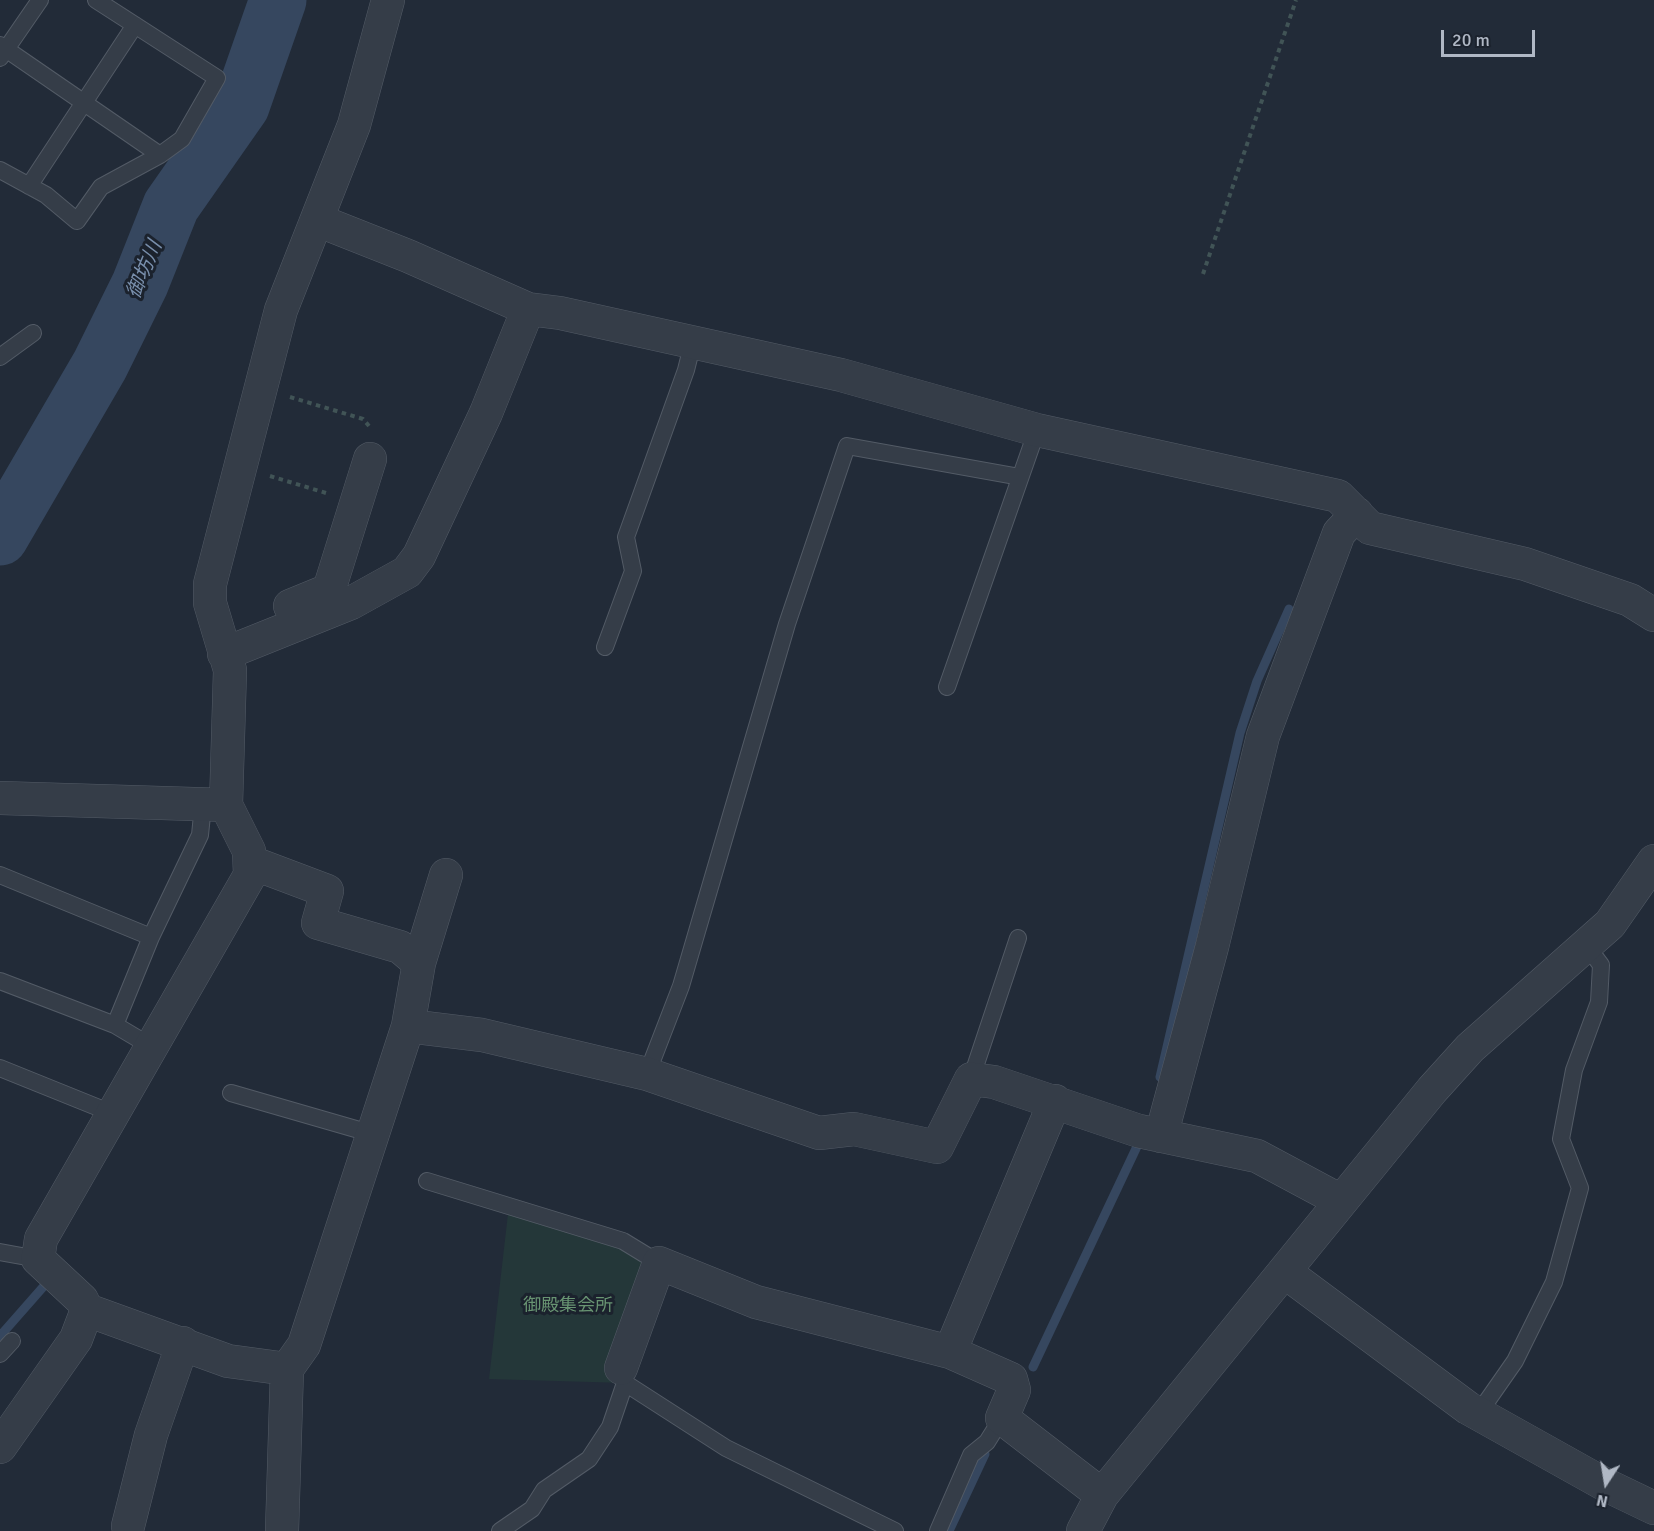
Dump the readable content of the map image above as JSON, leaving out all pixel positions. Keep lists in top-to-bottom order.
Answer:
{
  "water": ["御坊川"],
  "parks": ["御殿集会所"],
  "scale_bar": "20 m",
  "north": "bottom"
}
